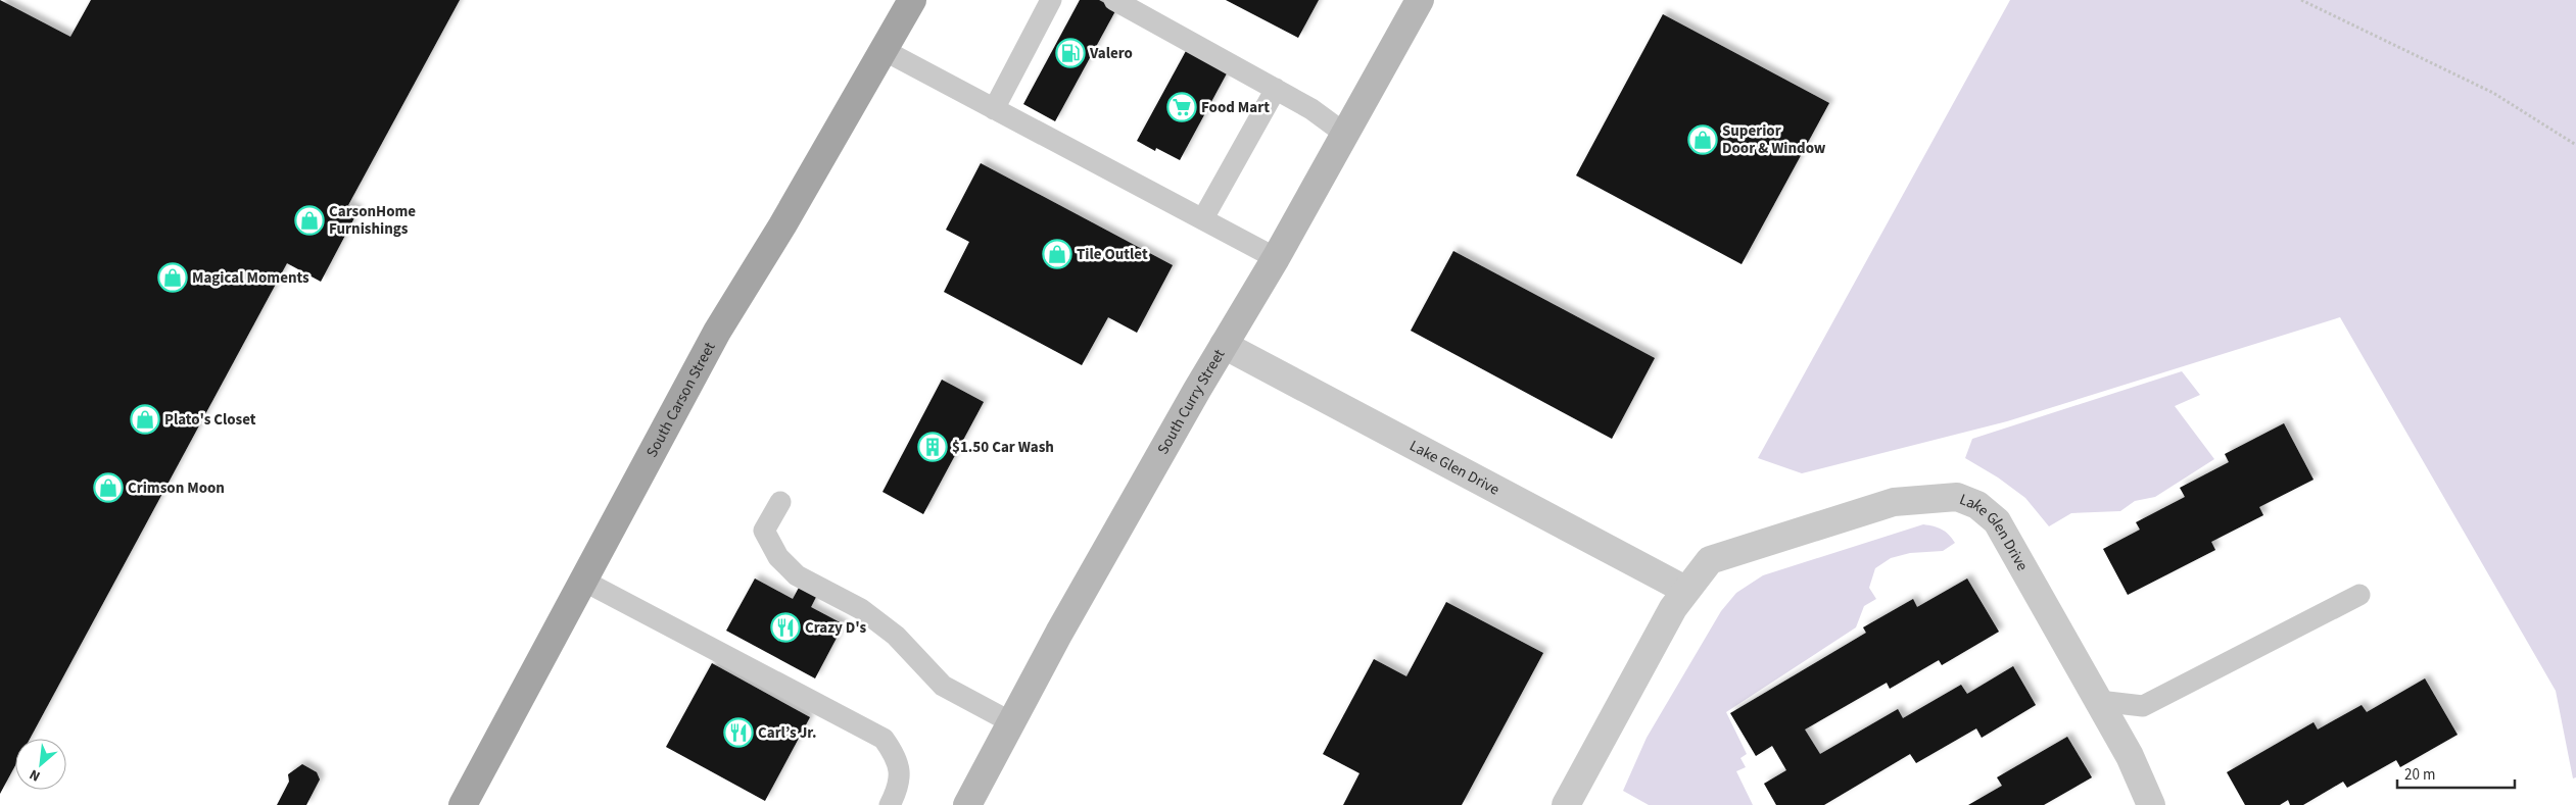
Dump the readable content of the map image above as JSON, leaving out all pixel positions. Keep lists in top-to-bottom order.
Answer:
{
  "streets": {
    "main road": ["South Carson Street"],
    "street": ["South Curry Street", "Lake Glen Drive"]
  },
  "crossings": [
    ["South Curry Street", "Lake Glen Drive"]
  ],
  "places": {
    "fuel station": ["Valero"],
    "supermarket": ["Food Mart"],
    "shop": [
      "Superior Door & Window",
      "CarsonHome Furnishings",
      "Tile Outlet",
      "Magical Moments",
      "Plato's Closet",
      "Crimson Moon"
    ],
    "building": ["$1.50 Car Wash"],
    "restaurant": ["Crazy D's", "Carl’s Jr."]
  },
  "scale_bar": "20 m",
  "north": "bottom left"
}
